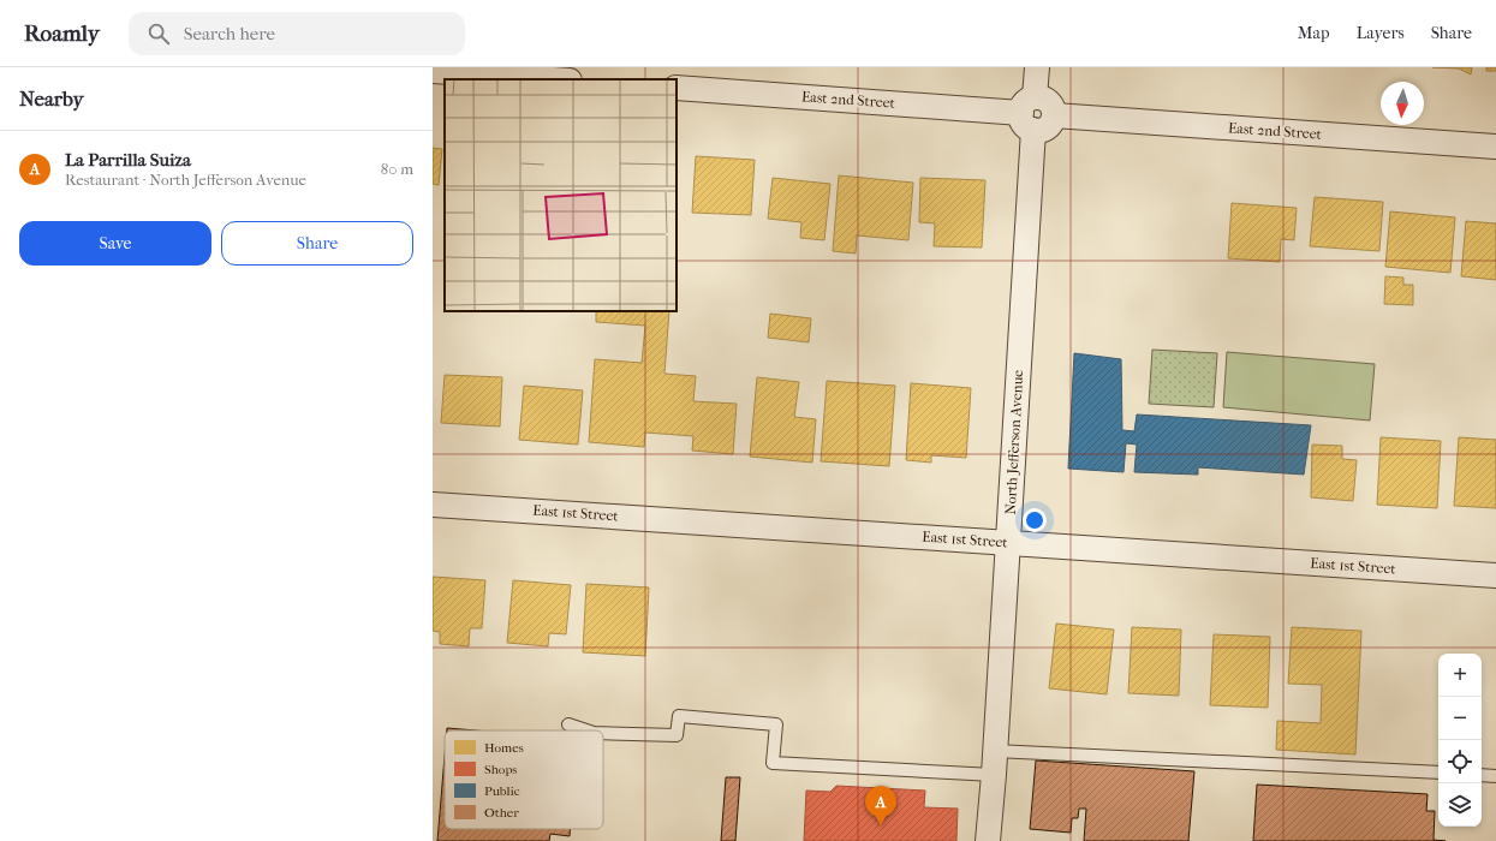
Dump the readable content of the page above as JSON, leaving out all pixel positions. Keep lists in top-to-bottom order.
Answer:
{
  "streets": {
    "street": ["East 2nd Street", "North Jefferson Avenue", "East 1st Street"]
  },
  "crossings": [
    ["East 2nd Street", "North Jefferson Avenue"],
    ["North Jefferson Avenue", "East 1st Street"]
  ],
  "legend": [
    "Homes",
    "Shops",
    "Public",
    "Other"
  ],
  "north": "bottom",
  "page": {
    "header": "Roamly",
    "search": "Search here",
    "nav": ["Map", "Layers", "Share"],
    "heading": "Nearby",
    "list": [
      {
        "mark": "A",
        "name": "La Parrilla Suiza",
        "note": "Restaurant · North Jefferson Avenue",
        "value": "80 m"
      }
    ],
    "buttons": ["Save", "Share"],
    "map_buttons": ["+", "−"],
    "pins": "A"
  }
}
